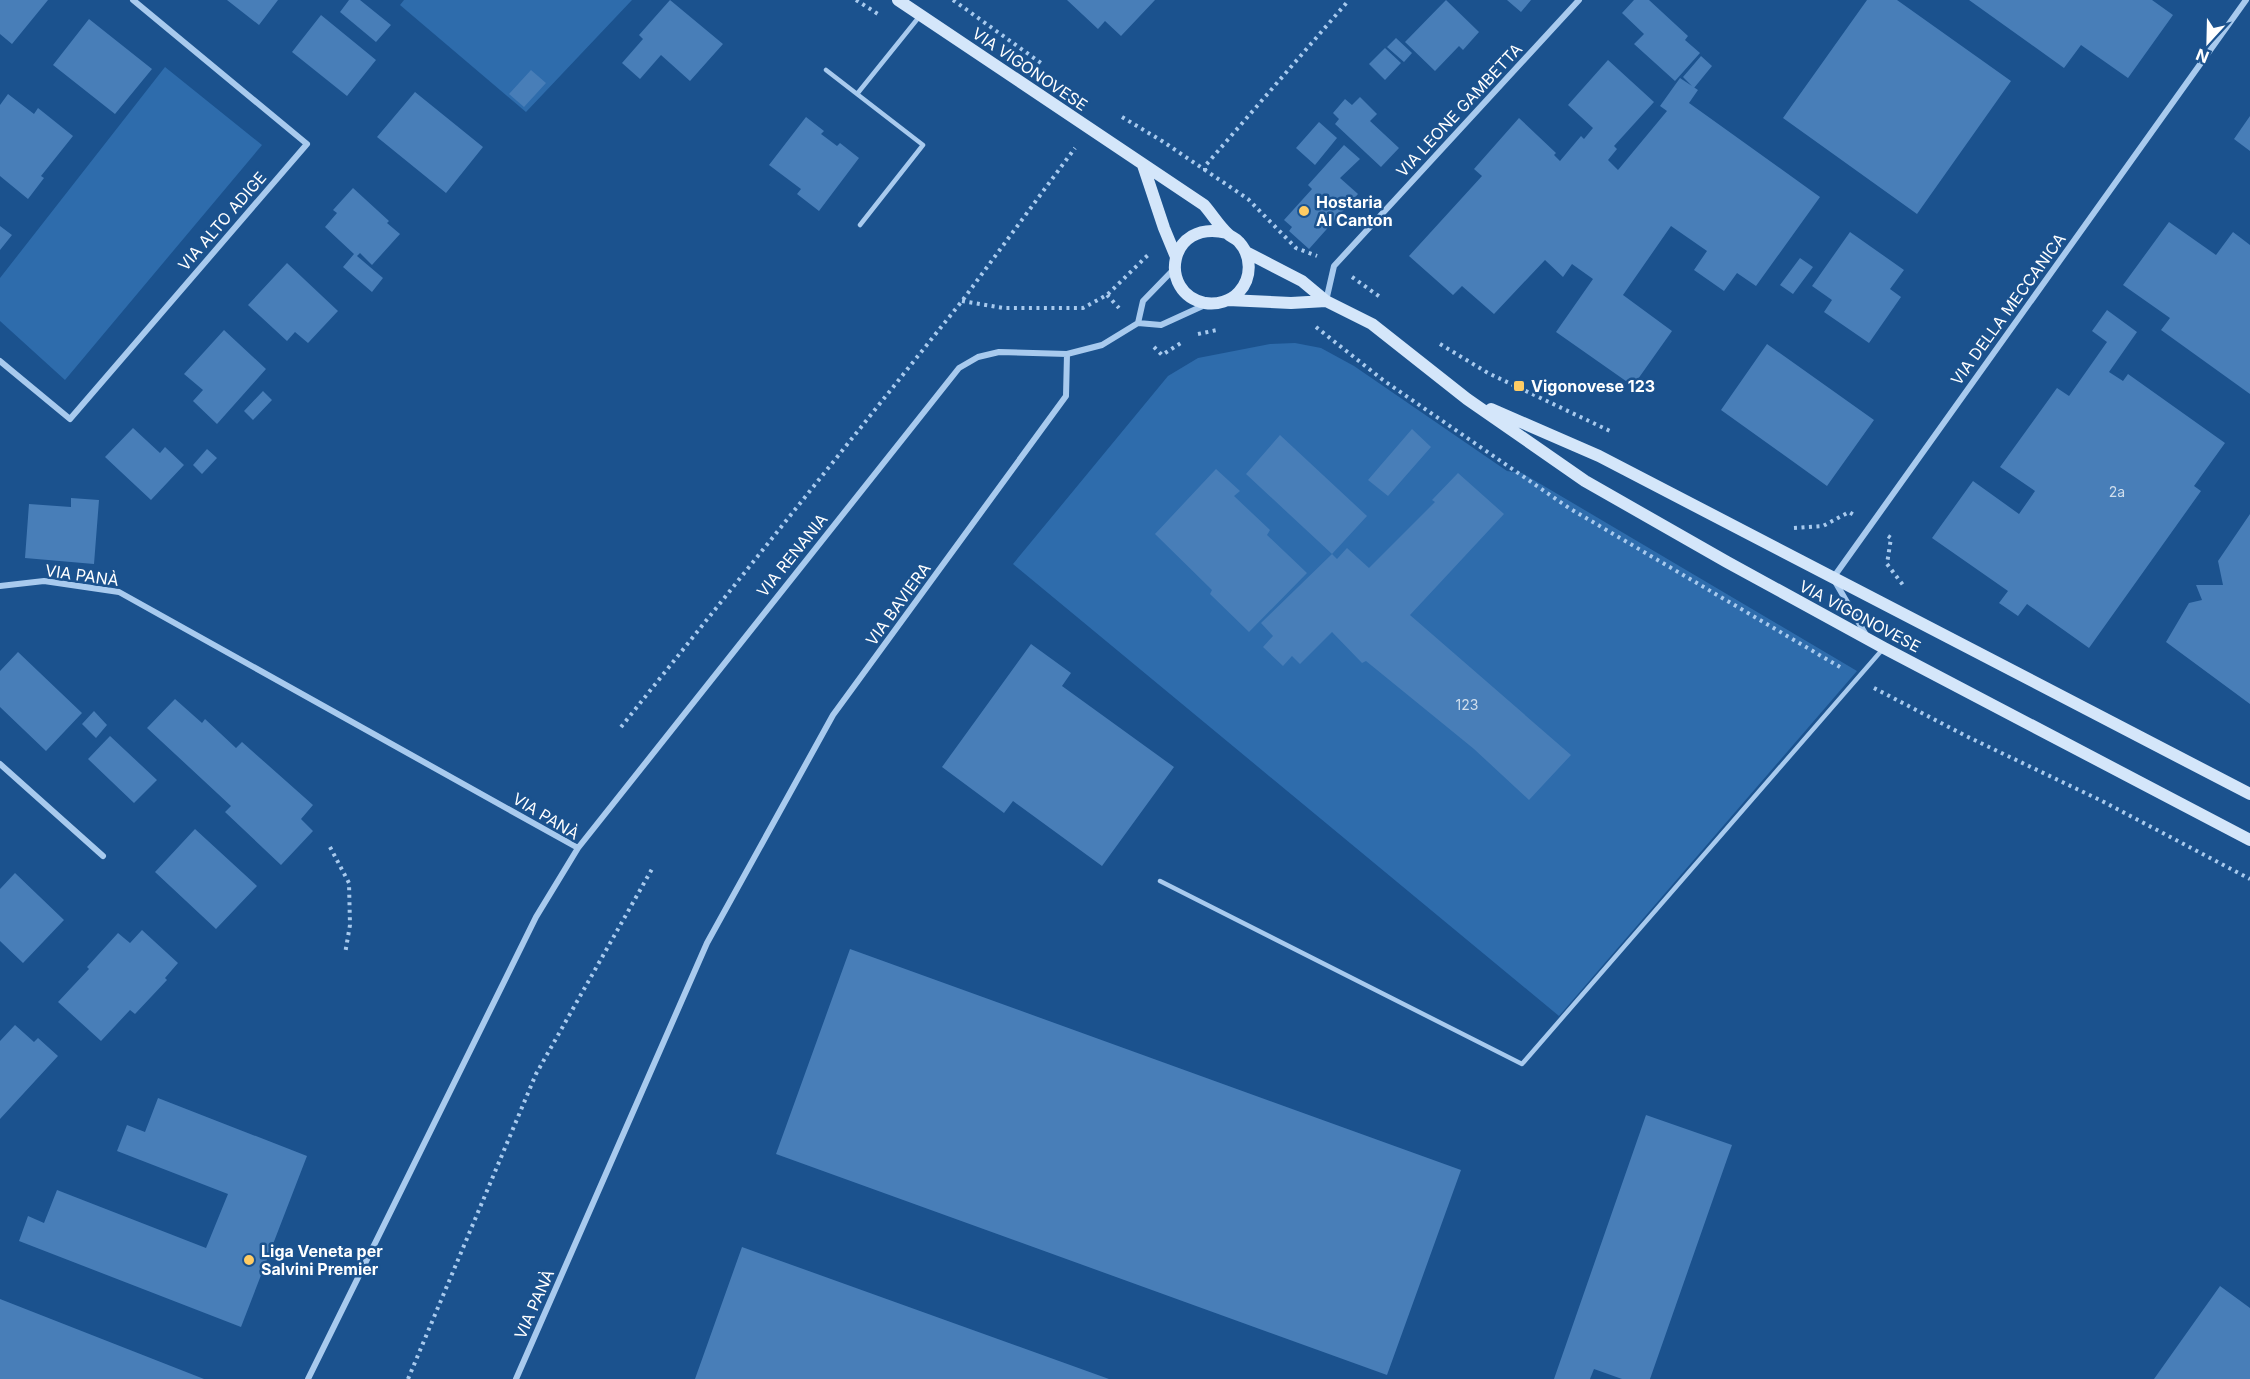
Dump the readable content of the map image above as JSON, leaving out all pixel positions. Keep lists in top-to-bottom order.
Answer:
{
  "streets": {
    "main road": ["VIA VIGONOVESE"],
    "street": [
      "VIA LEONE GAMBETTA",
      "VIA ALTO ADIGE",
      "VIA DELLA MECCANICA",
      "VIA RENANIA",
      "VIA PANÀ",
      "VIA BAVIERA"
    ]
  },
  "crossings": [
    ["VIA VIGONOVESE", "VIA LEONE GAMBETTA"],
    ["VIA VIGONOVESE", "VIA DELLA MECCANICA"],
    ["VIA RENANIA", "VIA PANÀ"],
    ["VIA RENANIA", "VIA BAVIERA"],
    ["VIA PANÀ", "VIA BAVIERA"]
  ],
  "places": {
    "other": ["Hostaria Al Canton", "Liga Veneta per Salvini Premier"],
    "transit": ["Vigonovese 123"]
  },
  "house_numbers": ["2a", "123"],
  "north": "bottom"
}
